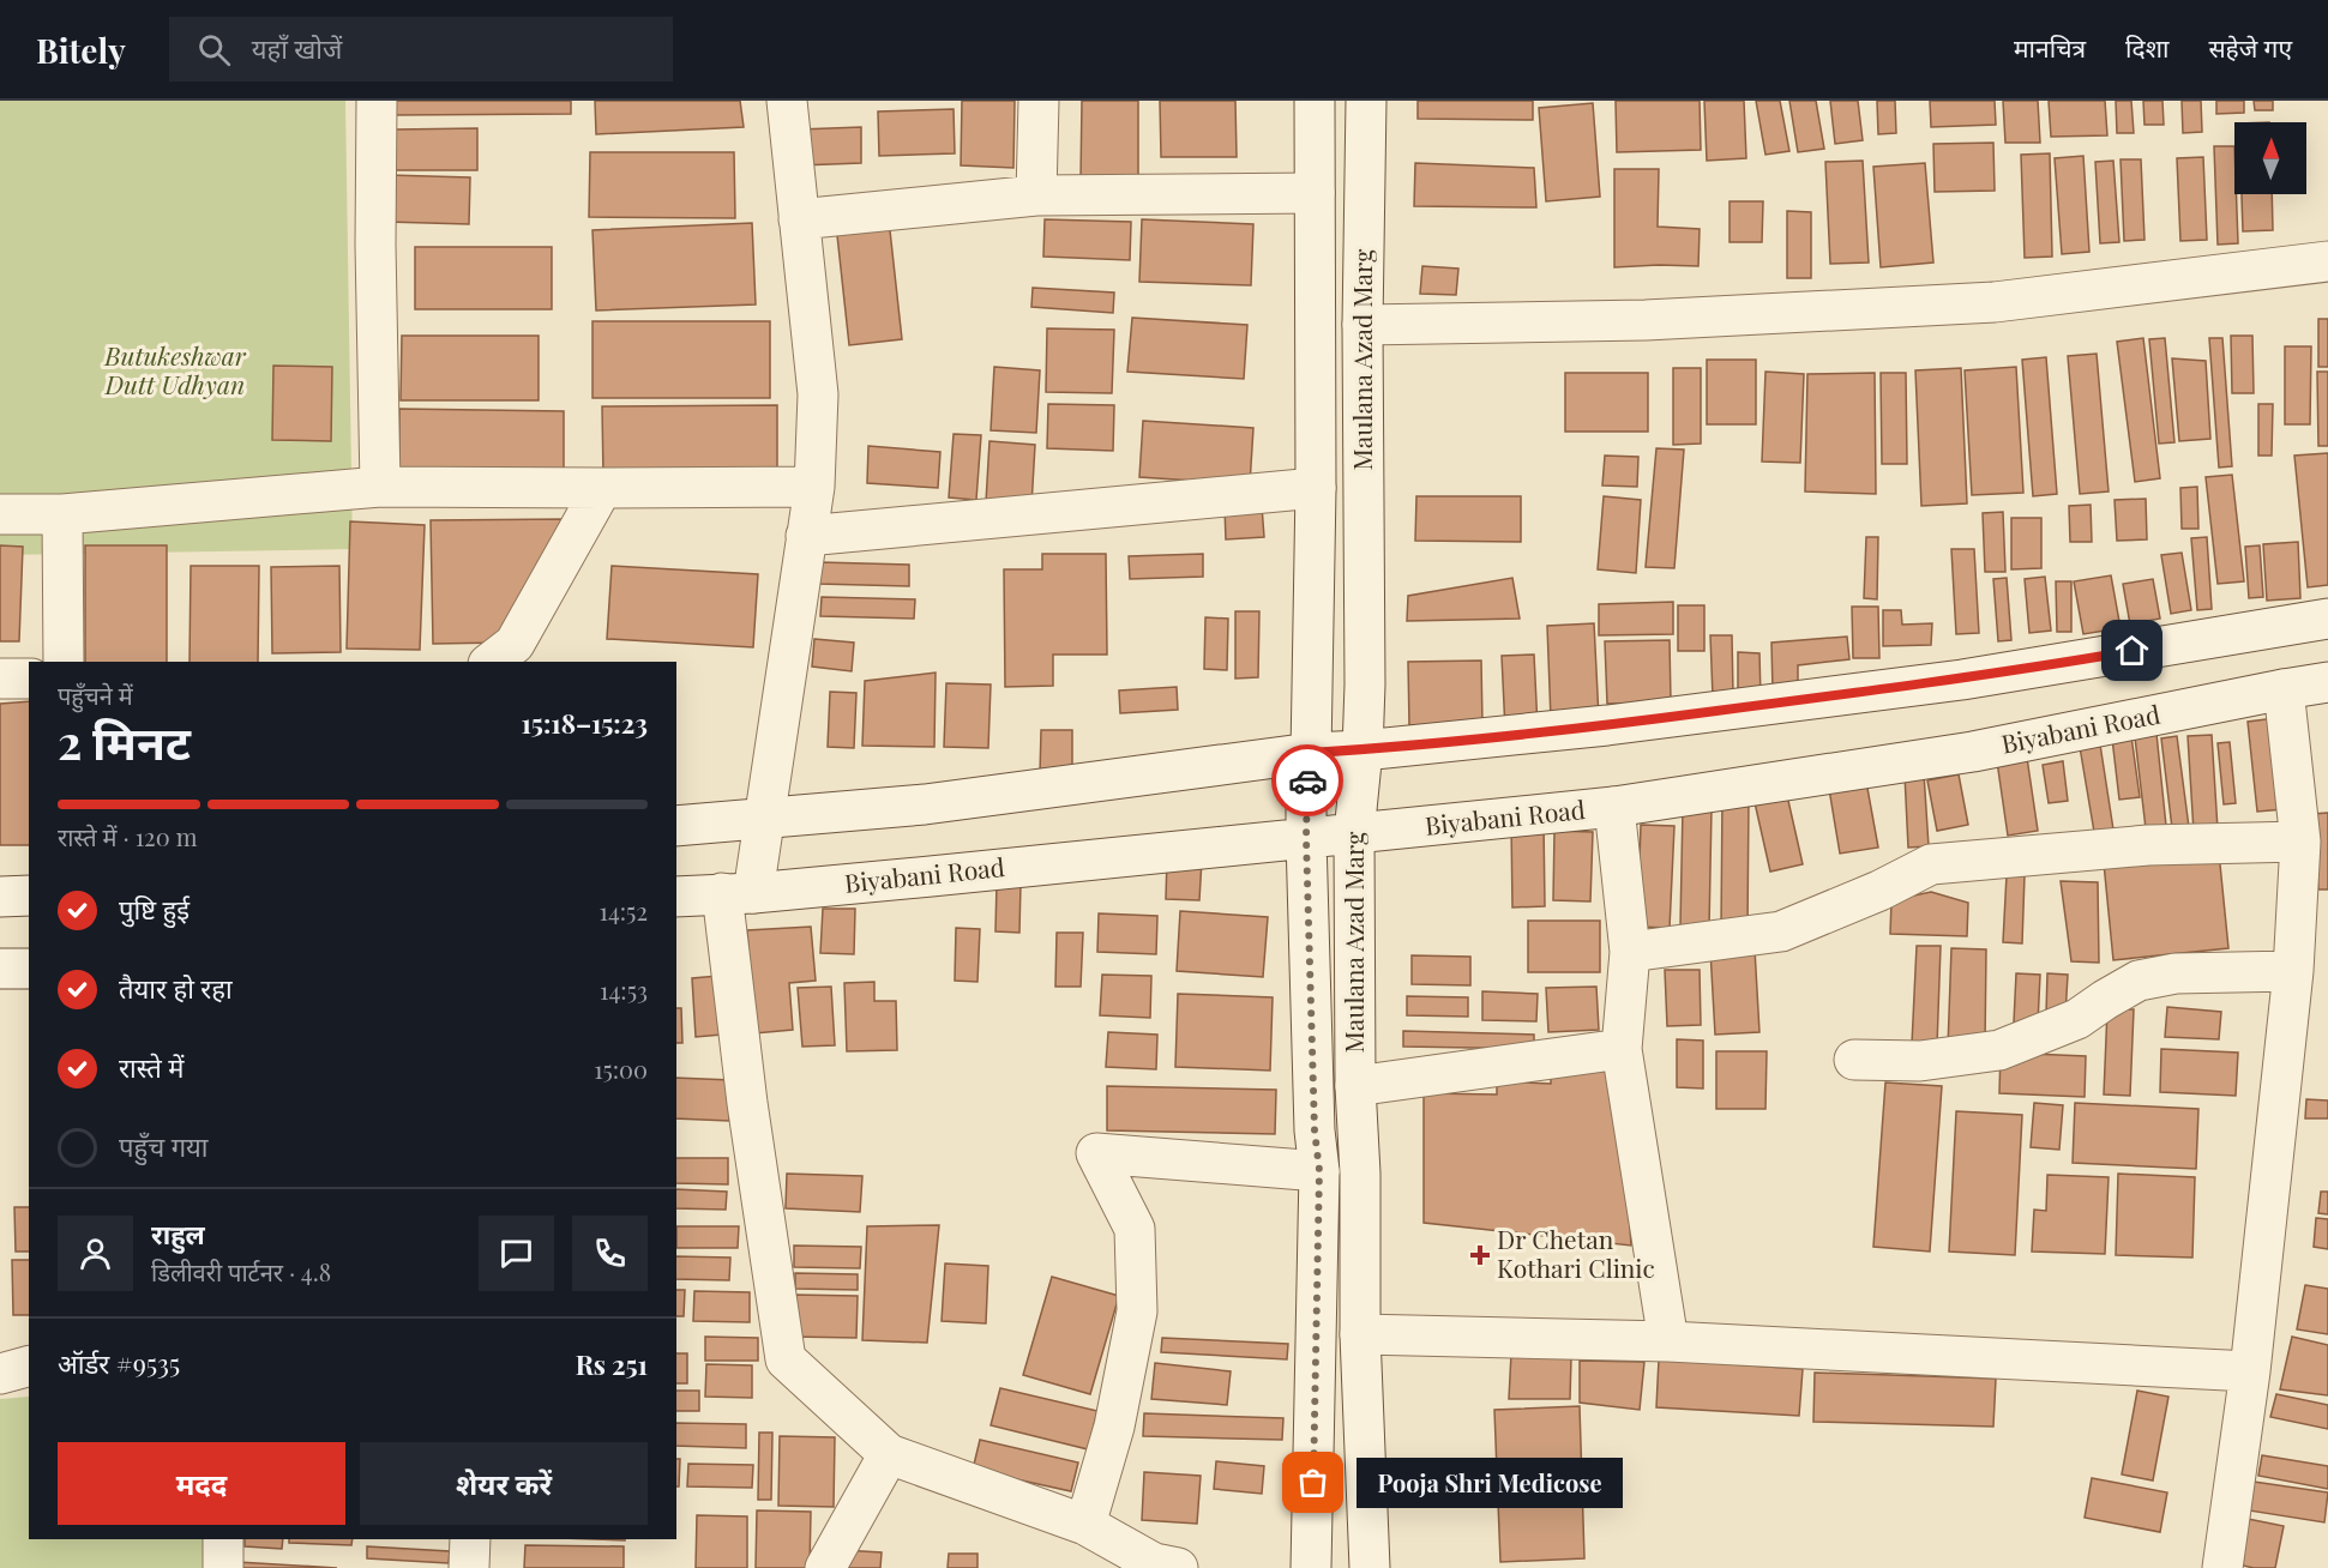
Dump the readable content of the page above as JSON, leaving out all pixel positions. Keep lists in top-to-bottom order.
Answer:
{
  "streets": {
    "street": ["Maulana Azad Marg", "Biyabani Road"]
  },
  "crossings": [
    ["Maulana Azad Marg", "Biyabani Road"]
  ],
  "parks": ["Butukeshwar Dutt Udhyan"],
  "places": {
    "health": ["Dr Chetan Kothari Clinic"],
    "other": ["Pooja Shri Medicose"]
  },
  "north": "top",
  "page": {
    "header": "Bitely",
    "search": "यहाँ खोजें",
    "nav": ["मानचित्र", "दिशा", "सहेजे गए"],
    "heading": ["2 मिनट", "पहुँचने में", "15:18–15:23"],
    "panel": [
      "राहुल",
      "डिलीवरी पार्टनर · 4.8",
      "ऑर्डर #9535",
      "Rs 251"
    ],
    "bar": "रास्ते में · 120 m",
    "list": [
      ["पुष्टि हुई", "14:52"],
      ["तैयार हो रहा", "14:53"],
      ["रास्ते में", "15:00"],
      "पहुँच गया"
    ],
    "buttons": ["मदद", "शेयर करें"],
    "bubble": "Pooja Shri Medicose"
  }
}
